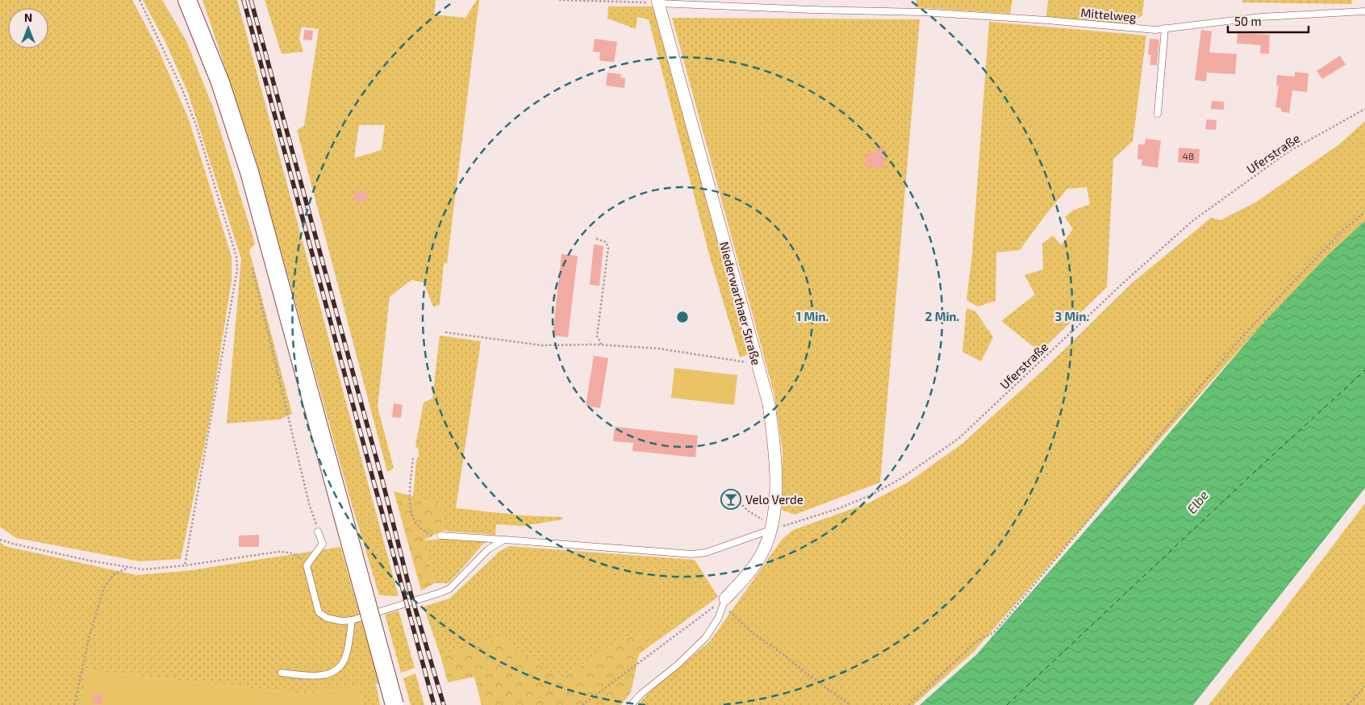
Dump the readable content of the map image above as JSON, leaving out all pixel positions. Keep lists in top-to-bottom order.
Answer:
{
  "streets": {
    "street": ["Niederwarthaer Straße"],
    "lane": ["Mittelweg"],
    "path": ["Uferstraße"]
  },
  "crossings": [
    ["Mittelweg", "Niederwarthaer Straße"],
    ["Uferstraße", "Niederwarthaer Straße"]
  ],
  "water": ["Elbe"],
  "places": {
    "bar": ["Velo Verde"]
  },
  "house_numbers": ["48"],
  "scale_bar": "50 m",
  "north": "top",
  "rings": ["1 Min.", "2 Min.", "3 Min."]
}
